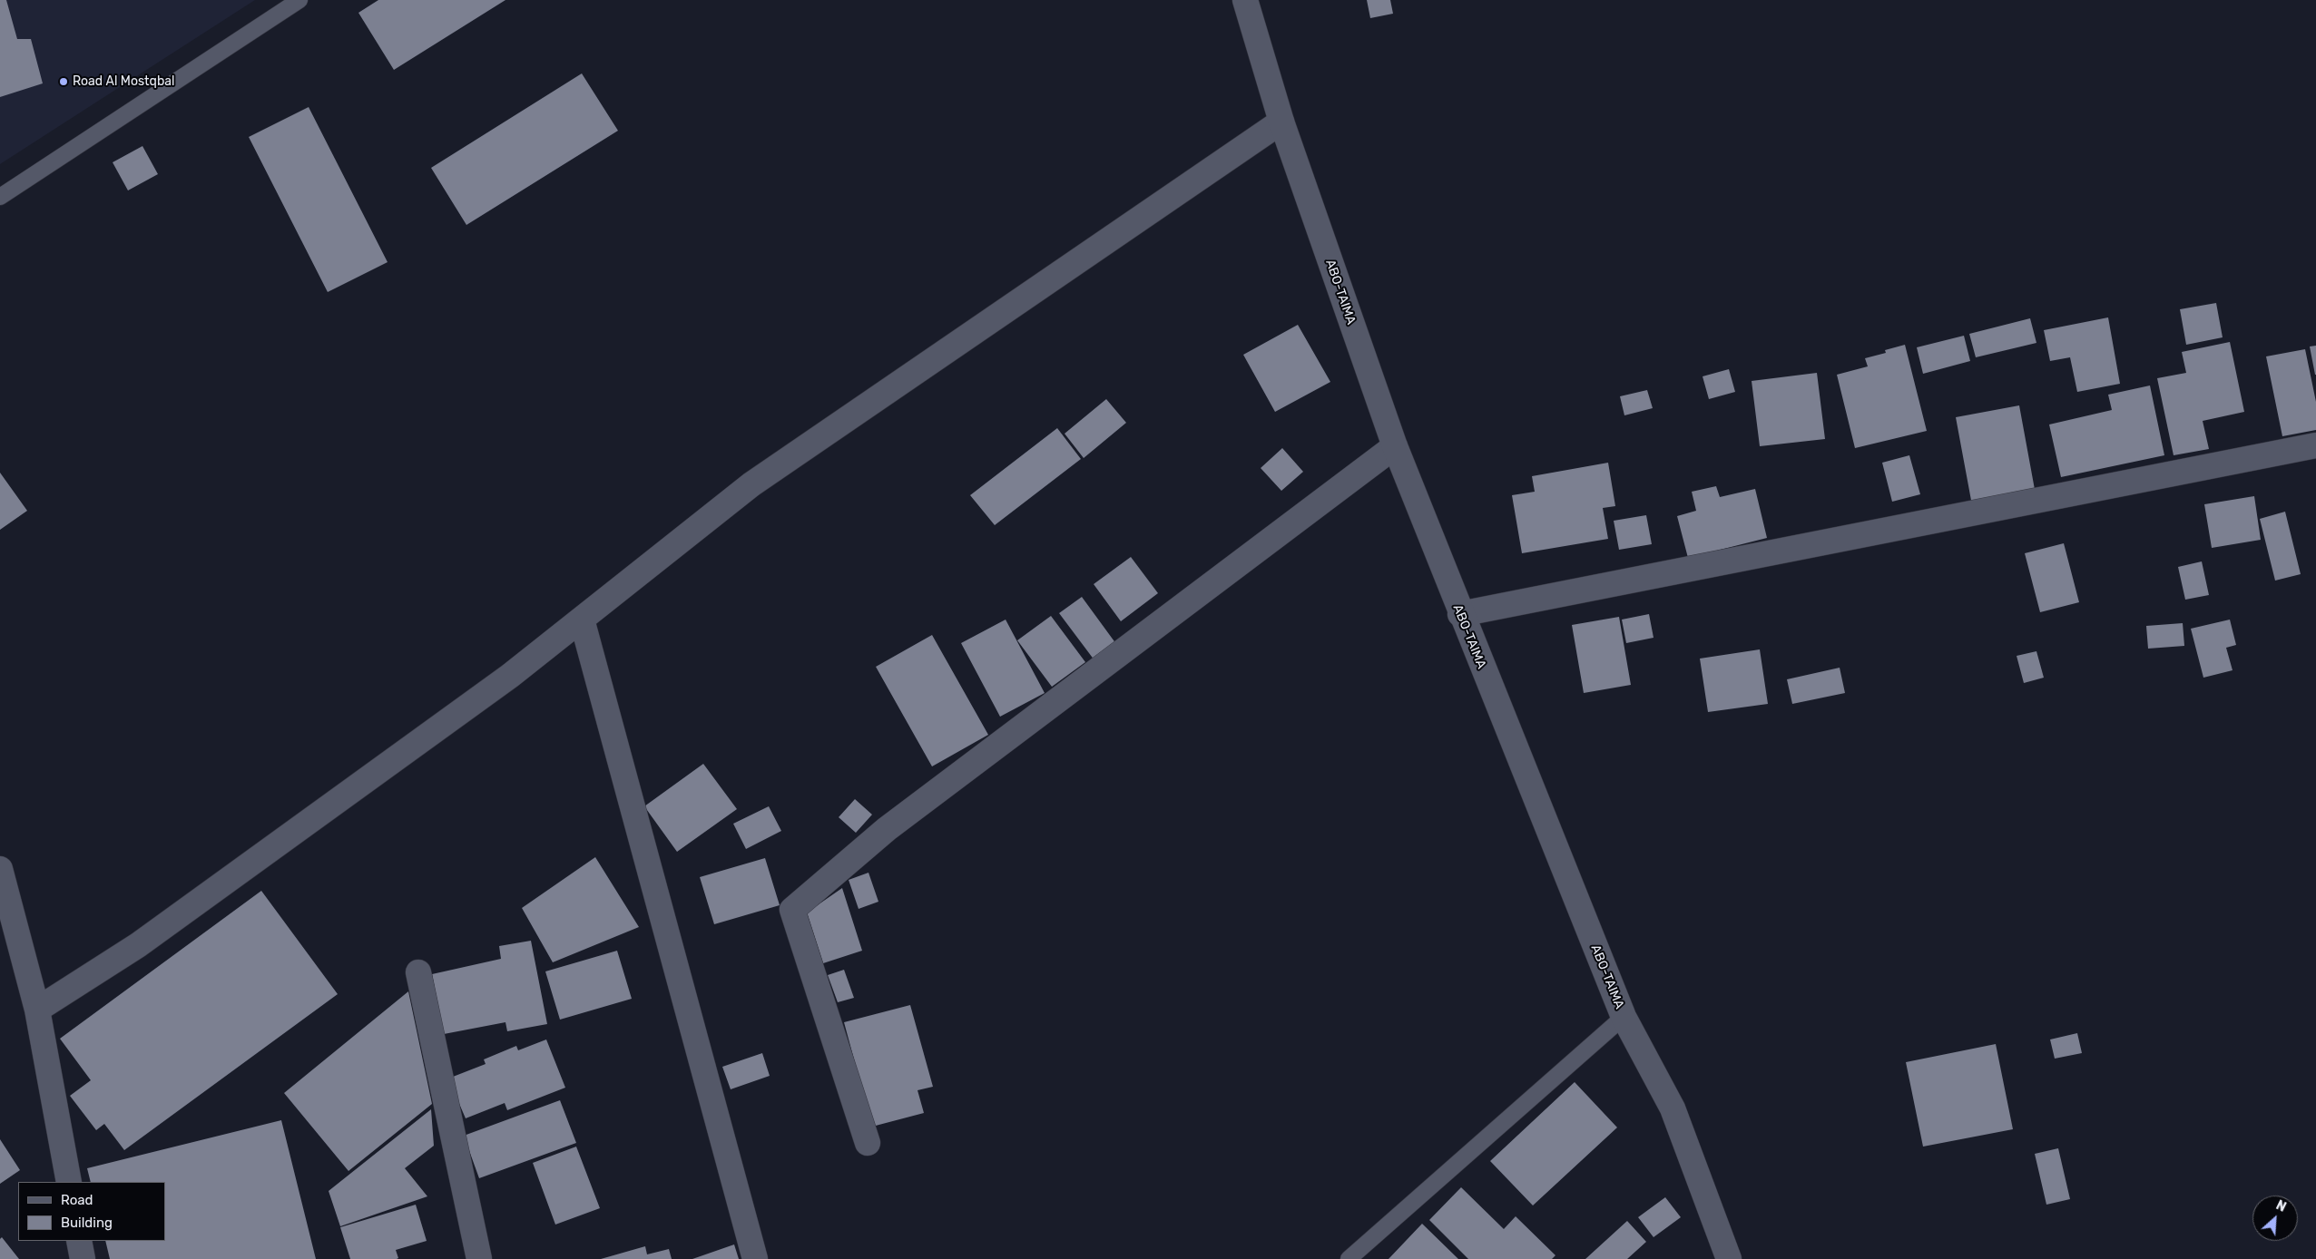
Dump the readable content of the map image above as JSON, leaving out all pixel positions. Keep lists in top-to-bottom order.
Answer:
{
  "streets": {
    "street": ["ABO-TAIMA"]
  },
  "places": ["Road Al Mostqbal"],
  "legend": ["Road", "Building"],
  "north": "top right"
}
